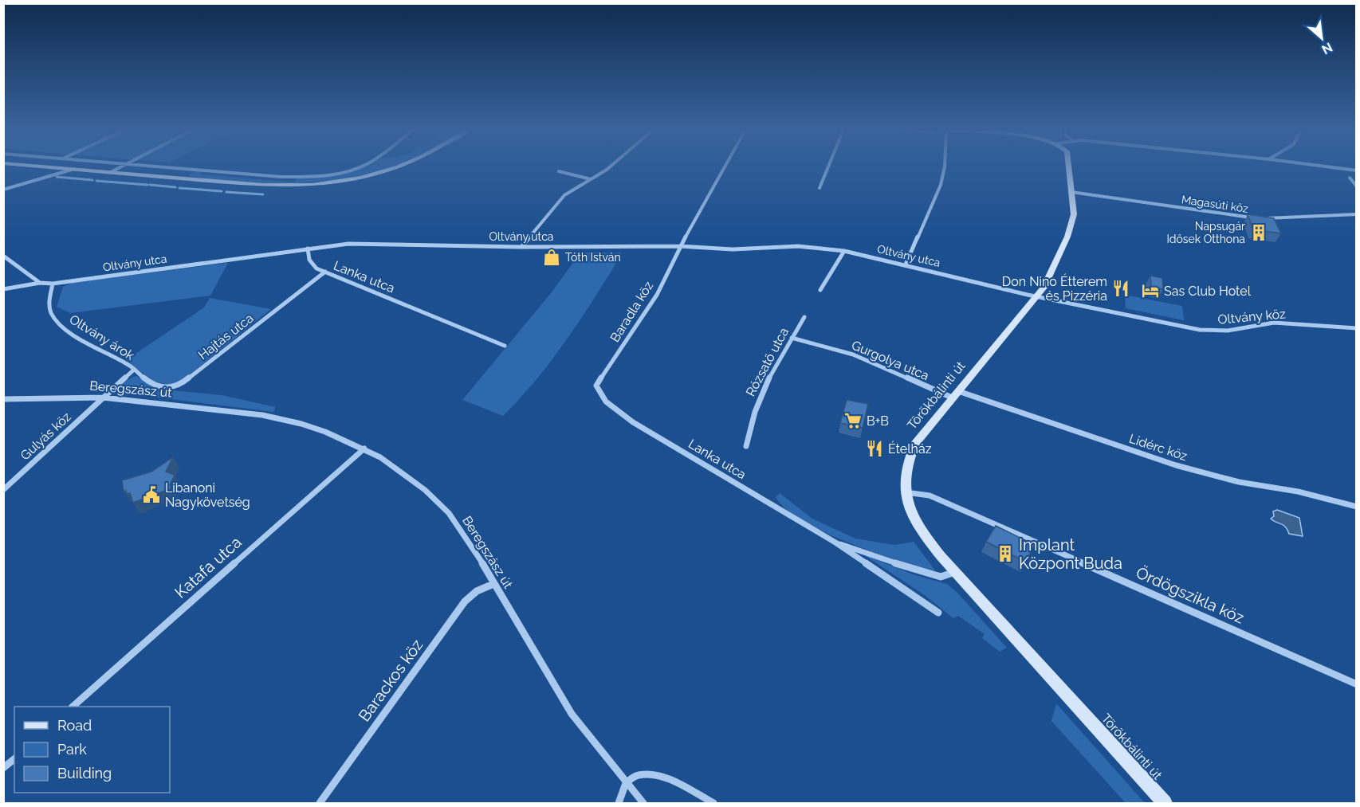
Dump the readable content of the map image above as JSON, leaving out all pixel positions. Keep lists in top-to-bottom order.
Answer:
{
  "streets": {
    "street": [
      "Magasúti köz",
      "Oltvány utca",
      "Lanka utca",
      "Baradla köz",
      "Oltvány köz",
      "Hajtás utca",
      "Oltvány árok",
      "Gurgolya utca",
      "Rózsatő utca",
      "Beregszász út",
      "Törökbálinti út",
      "Gulyás köz",
      "Lidérc köz",
      "Katafa utca",
      "Ördögszikla köz",
      "Barackos köz"
    ]
  },
  "crossings": [
    ["Magasúti köz", "Törökbálinti út"],
    ["Oltvány utca", "Lanka utca"],
    ["Oltvány utca", "Baradla köz"],
    ["Oltvány utca", "Oltvány köz"],
    ["Oltvány utca", "Oltvány árok"],
    ["Oltvány utca", "Törökbálinti út"],
    ["Lanka utca", "Baradla köz"],
    ["Lanka utca", "Hajtás utca"],
    ["Lanka utca", "Törökbálinti út"],
    ["Oltvány köz", "Törökbálinti út"],
    ["Hajtás utca", "Oltvány árok"],
    ["Oltvány árok", "Beregszász út"],
    ["Oltvány árok", "Gulyás köz"],
    ["Gurgolya utca", "Rózsatő utca"],
    ["Gurgolya utca", "Törökbálinti út"],
    ["Gurgolya utca", "Lidérc köz"],
    ["Beregszász út", "Gulyás köz"],
    ["Beregszász út", "Katafa utca"],
    ["Beregszász út", "Barackos köz"],
    ["Törökbálinti út", "Lidérc köz"],
    ["Törökbálinti út", "Ördögszikla köz"]
  ],
  "places": {
    "building": ["Napsugár Idősek Otthona", "Implant Központ Buda"],
    "shop": ["Tóth István"],
    "restaurant": ["Don Nino Étterem és Pizzéria", "Ételház"],
    "hotel": ["Sas Club Hotel"],
    "supermarket": ["B+B"],
    "public building": ["Libanoni Nagykövetség"]
  },
  "legend": ["Road", "Park", "Building"],
  "north": "bottom right"
}
